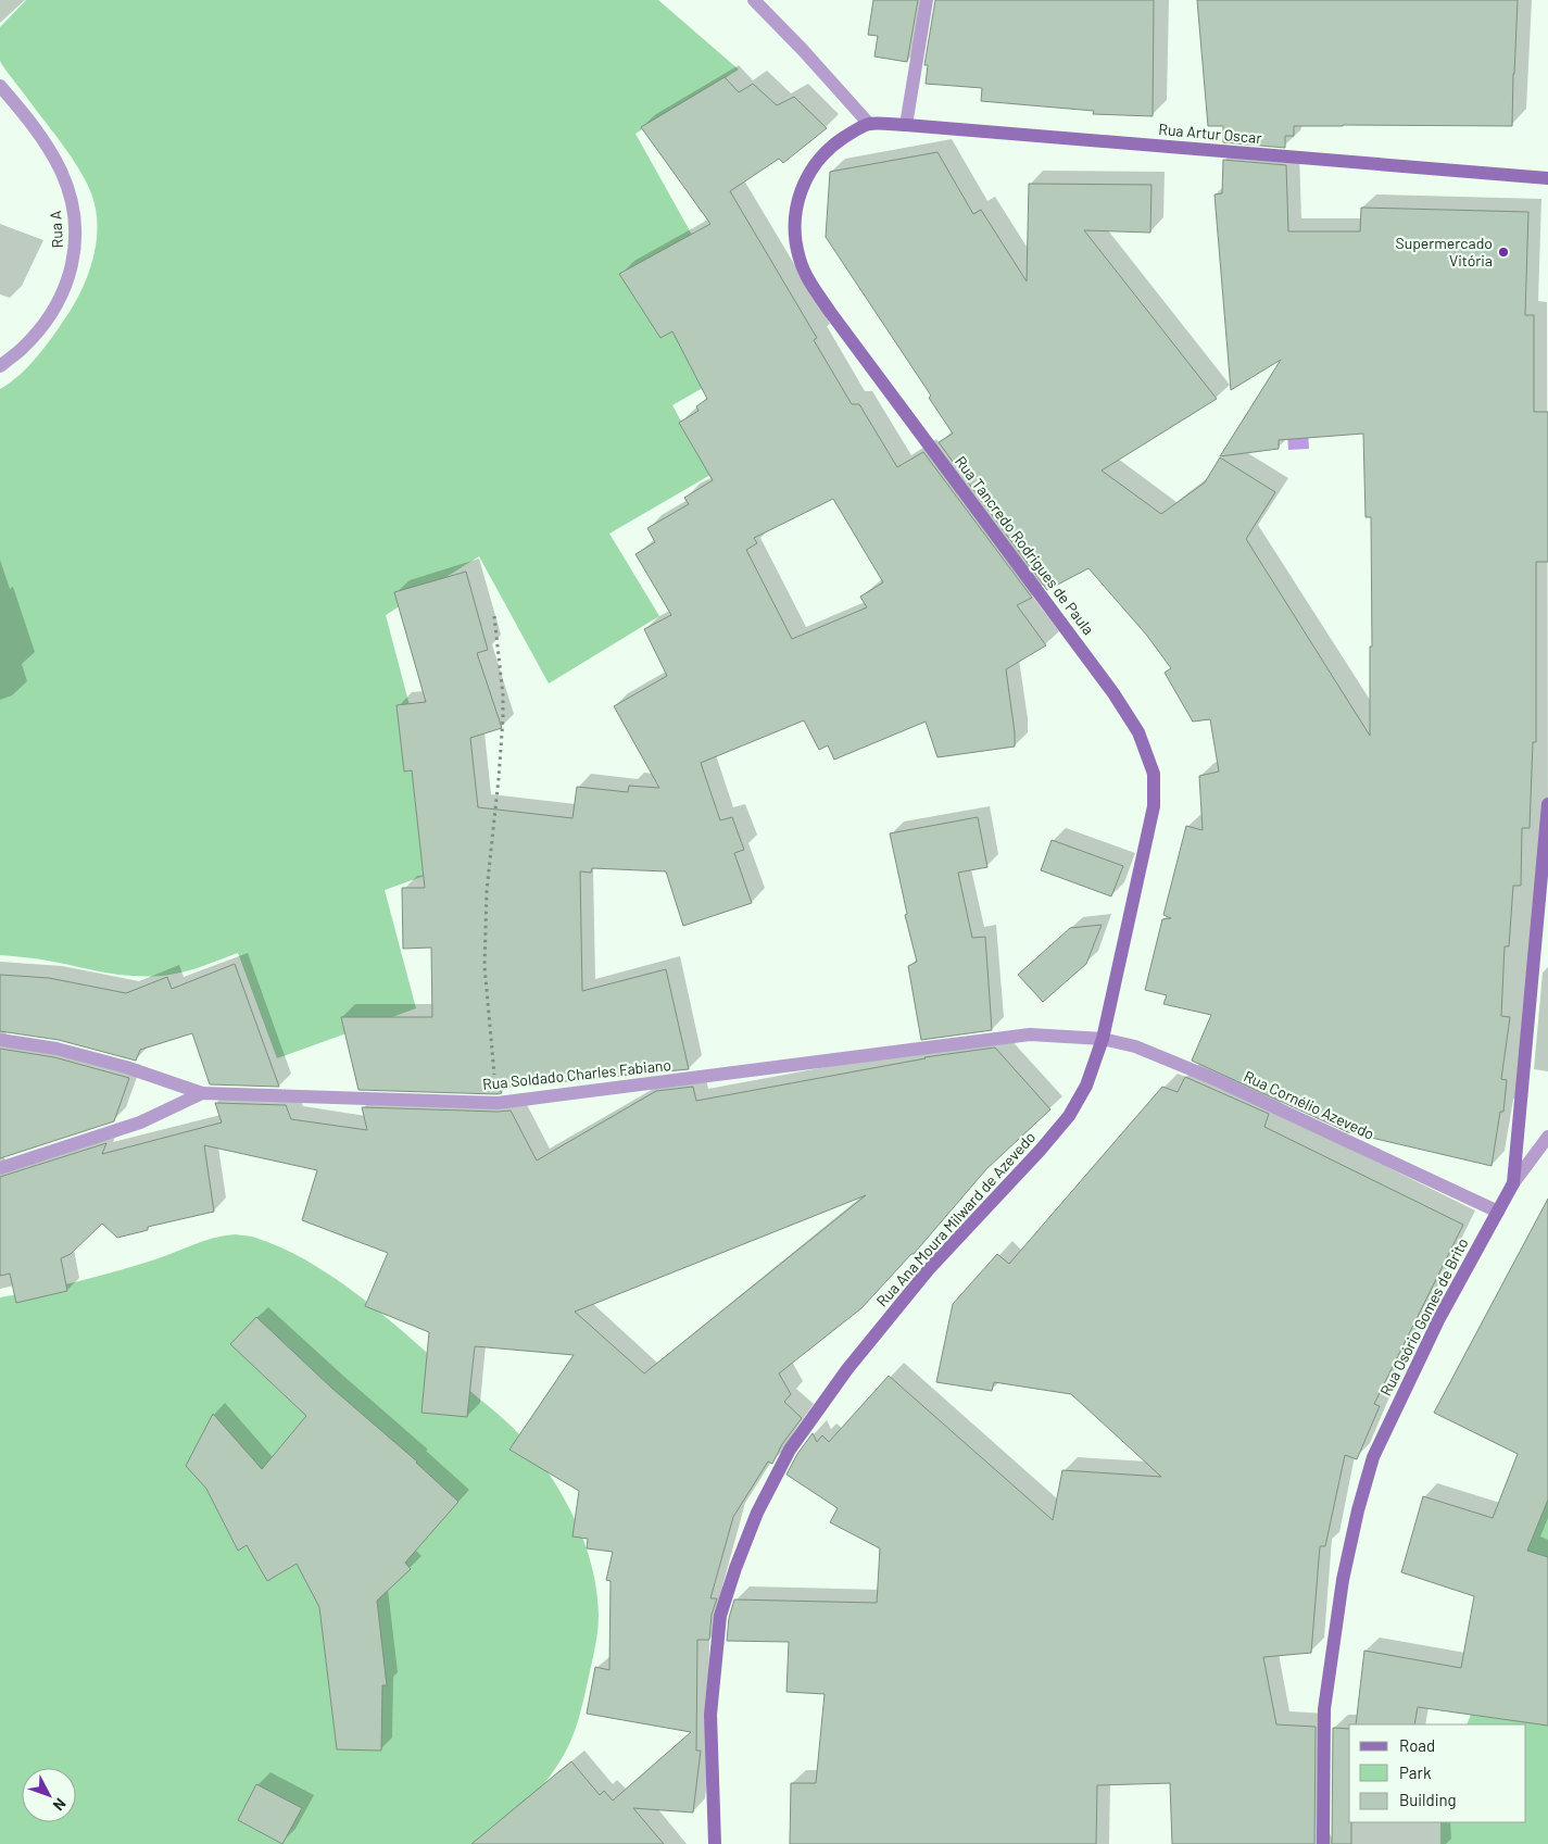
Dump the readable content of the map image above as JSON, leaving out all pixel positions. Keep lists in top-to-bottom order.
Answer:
{
  "streets": {
    "street": [
      "Rua Artur Oscar",
      "Rua A",
      "Rua Tancredo Rodrigues de Paula",
      "Rua Soldado Charles Fabiano",
      "Rua Cornélio Azevedo",
      "Rua Ana Moura Milward de Azevedo",
      "Rua Osório Gomes de Brito"
    ]
  },
  "crossings": [
    ["Rua Artur Oscar", "Rua Tancredo Rodrigues de Paula"],
    ["Rua Tancredo Rodrigues de Paula", "Rua Soldado Charles Fabiano"],
    ["Rua Tancredo Rodrigues de Paula", "Rua Cornélio Azevedo"],
    ["Rua Tancredo Rodrigues de Paula", "Rua Ana Moura Milward de Azevedo"],
    ["Rua Soldado Charles Fabiano", "Rua Cornélio Azevedo"],
    ["Rua Soldado Charles Fabiano", "Rua Ana Moura Milward de Azevedo"],
    ["Rua Cornélio Azevedo", "Rua Ana Moura Milward de Azevedo"],
    ["Rua Cornélio Azevedo", "Rua Osório Gomes de Brito"]
  ],
  "places": ["Supermercado Vitória"],
  "legend": ["Road", "Park", "Building"],
  "north": "bottom right"
}
